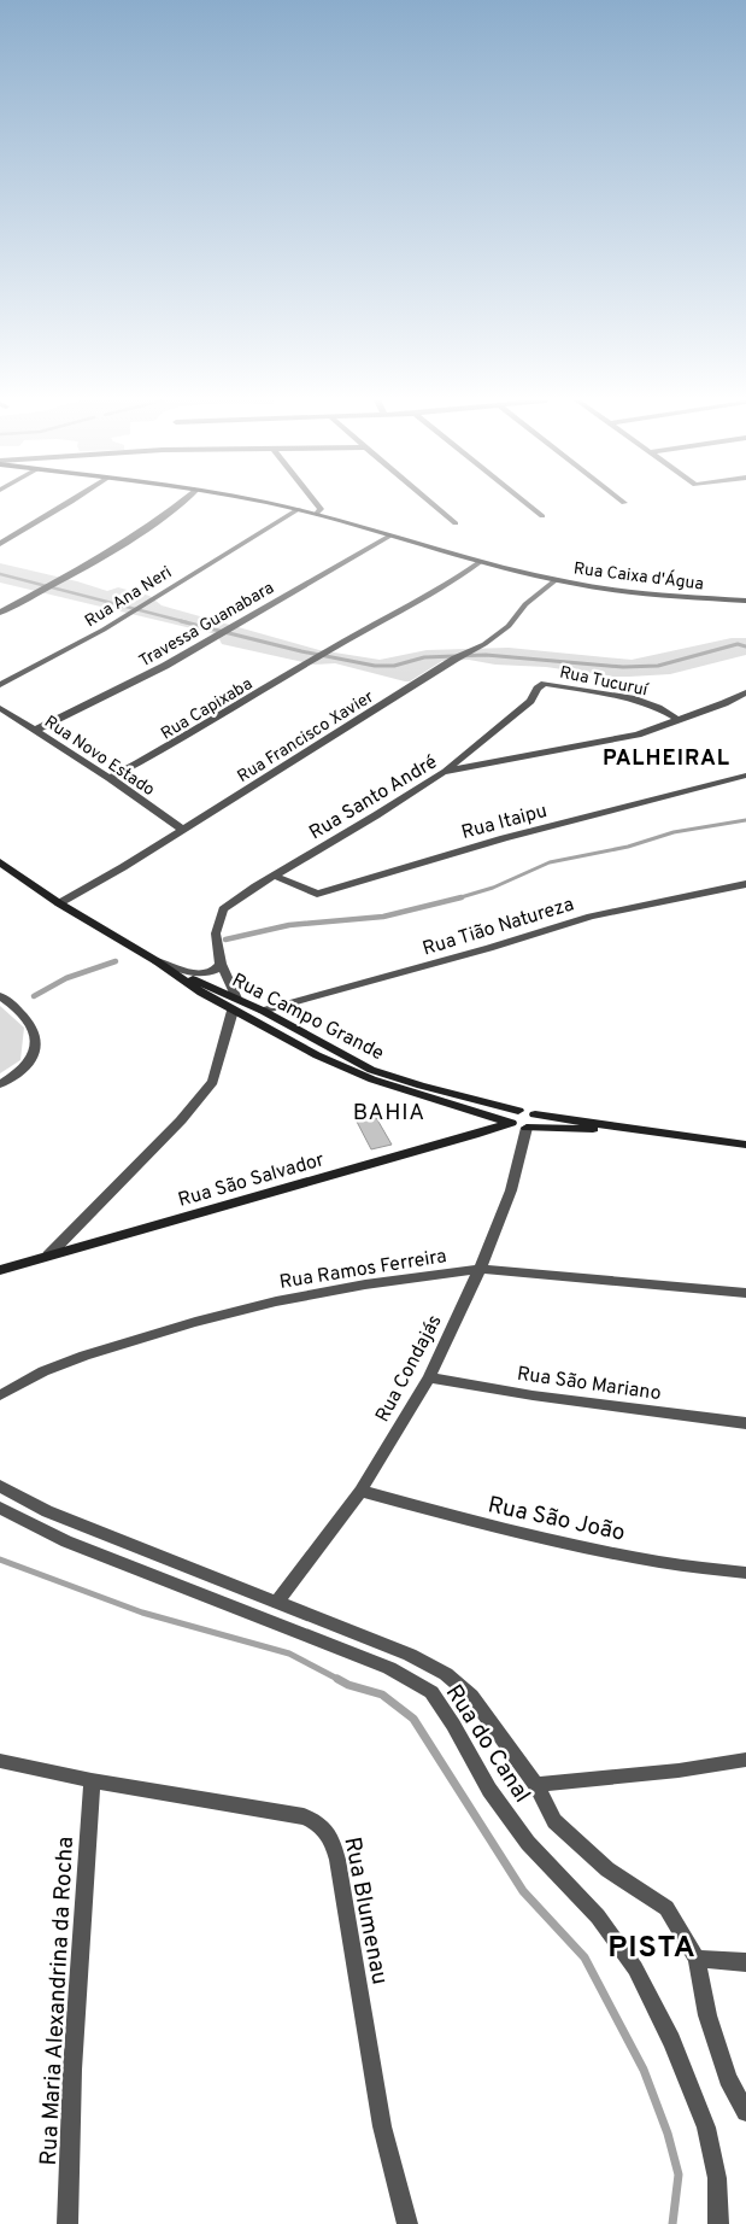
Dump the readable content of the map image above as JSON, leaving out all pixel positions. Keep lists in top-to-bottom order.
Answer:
{
  "streets": {
    "street": [
      "Rua Caixa d'Água",
      "Rua Ana Neri",
      "Travessa Guanabara",
      "Rua Tucuruí",
      "Rua Capixaba",
      "Rua Francisco Xavier",
      "Rua Novo Estado",
      "Rua Santo André",
      "Rua Itaipu",
      "Rua Tião Natureza",
      "Rua Campo Grande",
      "Rua São Salvador",
      "Rua Ramos Ferreira",
      "Rua Condajás",
      "Rua São Mariano",
      "Rua São João",
      "Rua do Canal",
      "Rua Blumenau",
      "Rua Maria Alexandrina da Rocha"
    ]
  },
  "crossings": [
    ["Rua Caixa d'Água", "Rua Ana Neri"],
    ["Rua Caixa d'Água", "Travessa Guanabara"],
    ["Rua Caixa d'Água", "Rua Capixaba"],
    ["Rua Caixa d'Água", "Rua Francisco Xavier"],
    ["Travessa Guanabara", "Rua Novo Estado"],
    ["Rua Tucuruí", "Rua Santo André"],
    ["Rua Capixaba", "Rua Novo Estado"],
    ["Rua Francisco Xavier", "Rua Novo Estado"],
    ["Rua Francisco Xavier", "Rua Campo Grande"],
    ["Rua Santo André", "Rua Itaipu"],
    ["Rua Santo André", "Rua Campo Grande"],
    ["Rua Tião Natureza", "Rua Campo Grande"],
    ["Rua Campo Grande", "Rua São Salvador"],
    ["Rua Campo Grande", "Rua Condajás"],
    ["Rua Ramos Ferreira", "Rua Condajás"],
    ["Rua Condajás", "Rua São Mariano"],
    ["Rua Condajás", "Rua São João"],
    ["Rua Condajás", "Rua do Canal"],
    ["Rua Blumenau", "Rua Maria Alexandrina da Rocha"]
  ],
  "districts": ["PALHEIRAL", "BAHIA", "PISTA"]
}
